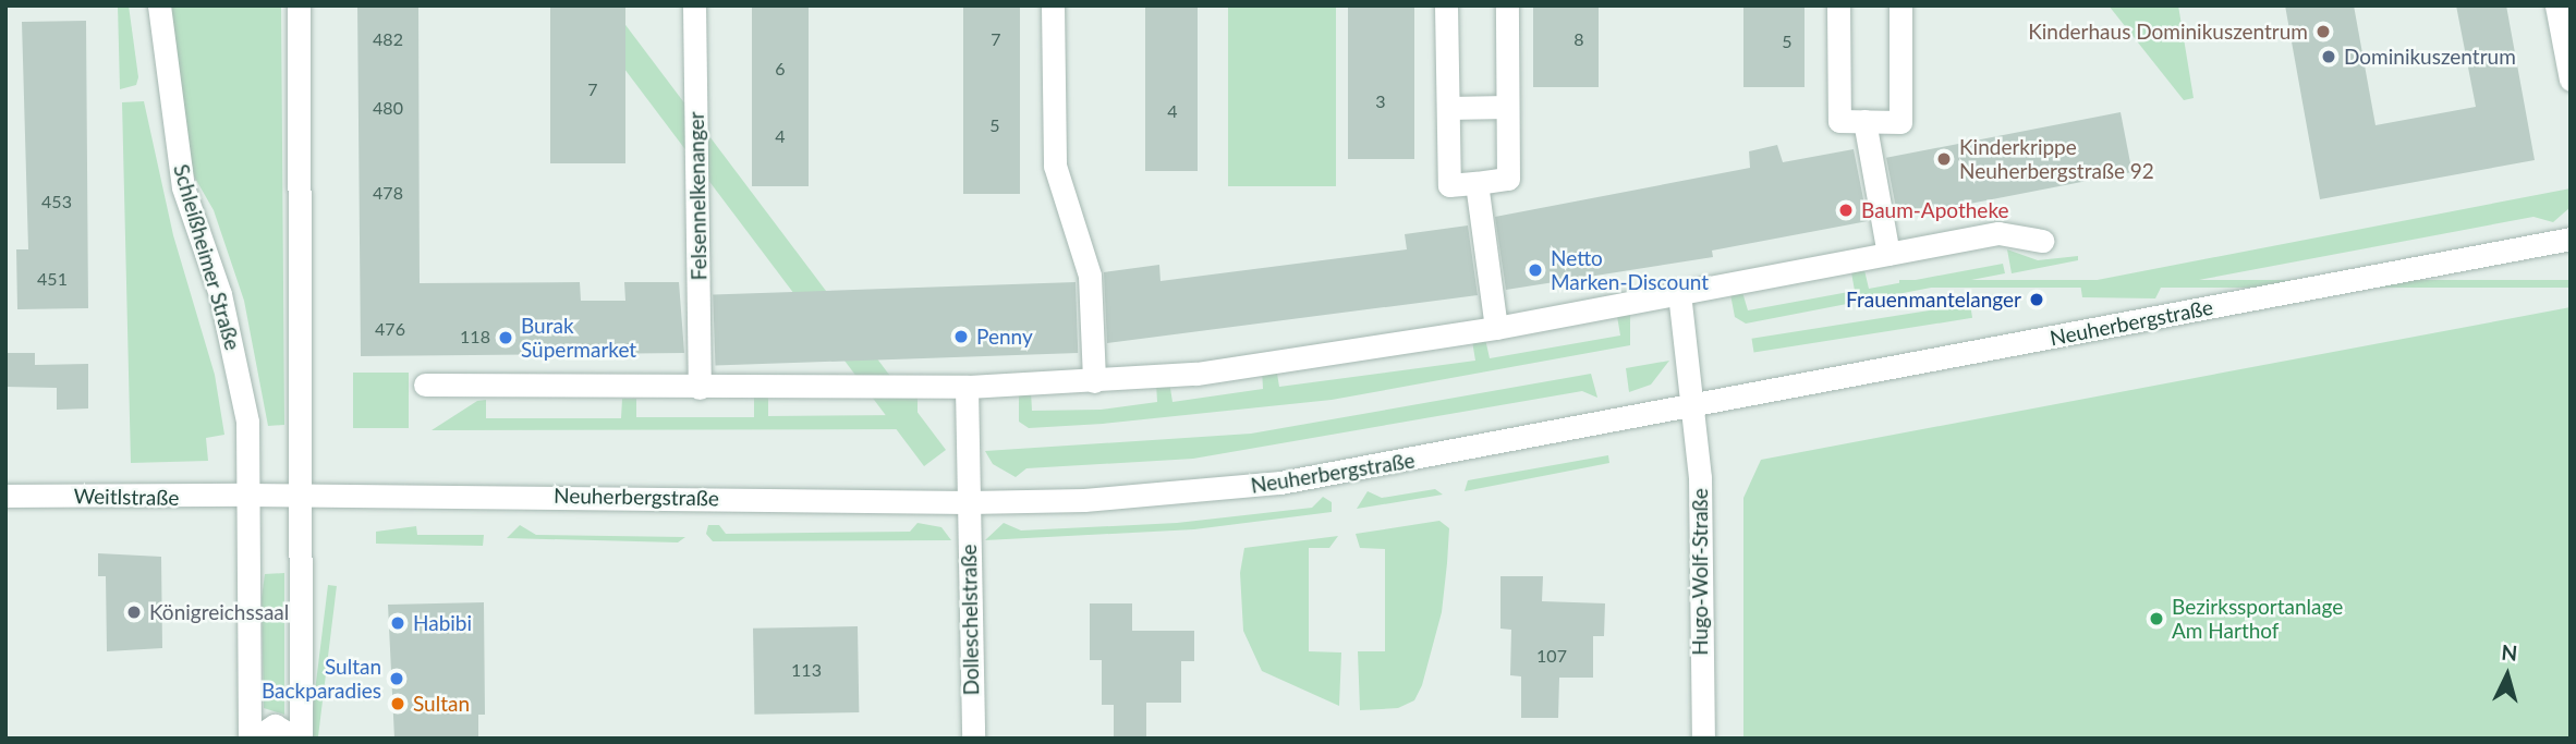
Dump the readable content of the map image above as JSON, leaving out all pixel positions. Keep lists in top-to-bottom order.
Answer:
{
  "streets": {
    "street": [
      "Felsennelkenanger",
      "Schleißheimer Straße",
      "Neuherbergstraße",
      "Weitlstraße",
      "Hugo-Wolf-Straße",
      "Dolleschelstraße"
    ]
  },
  "crossings": [
    ["Schleißheimer Straße", "Neuherbergstraße"],
    ["Schleißheimer Straße", "Weitlstraße"],
    ["Neuherbergstraße", "Weitlstraße"],
    ["Neuherbergstraße", "Hugo-Wolf-Straße"],
    ["Neuherbergstraße", "Dolleschelstraße"]
  ],
  "places": [
    "Kinderhaus Dominikuszentrum",
    "Dominikuszentrum",
    "Kinderkrippe Neuherbergstraße 92",
    "Baum-Apotheke",
    "Netto Marken-Discount",
    "Frauenmantelanger",
    "Penny",
    "Burak Süpermarket",
    "Königreichssaal",
    "Bezirkssportanlage Am Harthof",
    "Habibi",
    "Sultan Backparadies",
    "Sultan"
  ],
  "house_numbers": [
    "482",
    "7",
    "8",
    "5",
    "6",
    "7",
    "3",
    "480",
    "4",
    "5",
    "4",
    "478",
    "453",
    "451",
    "476",
    "118",
    "107",
    "113"
  ],
  "north": "top"
}
